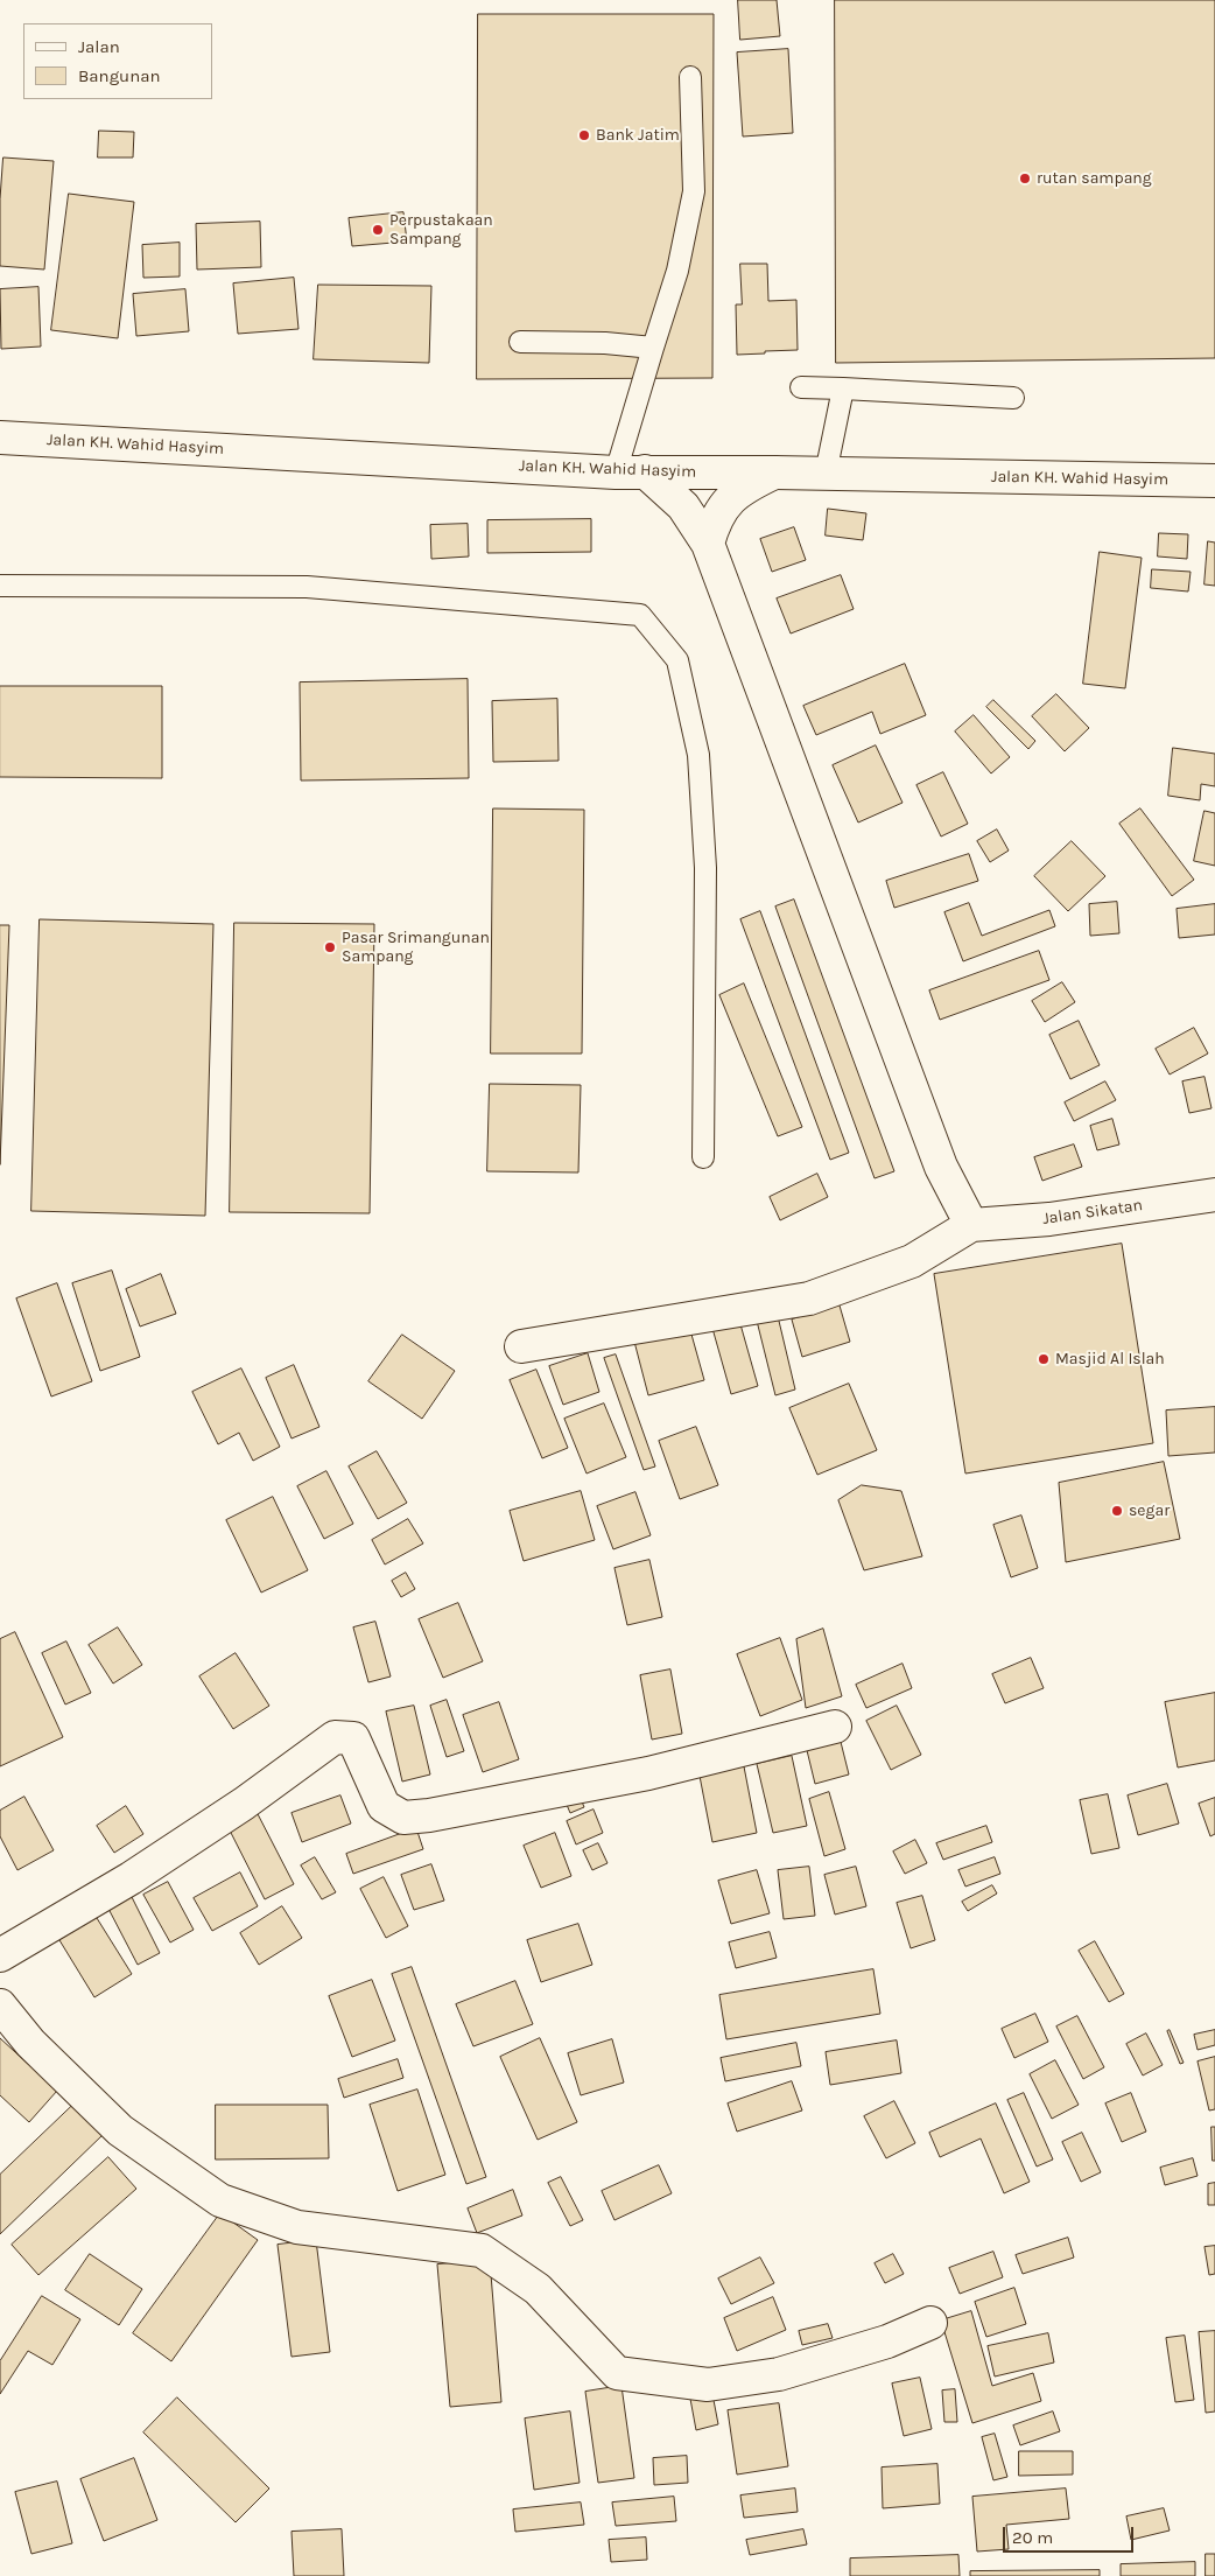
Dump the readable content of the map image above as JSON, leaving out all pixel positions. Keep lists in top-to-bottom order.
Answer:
{
  "streets": {
    "main road": ["Jalan KH. Wahid Hasyim", "Jalan Sikatan"]
  },
  "places": [
    "Bank Jatim",
    "rutan sampang",
    "Perpustakaan Sampang",
    "Pasar Srimangunan Sampang",
    "Masjid Al Islah",
    "segar"
  ],
  "legend": ["Jalan", "Bangunan"],
  "scale_bar": "20 m"
}
